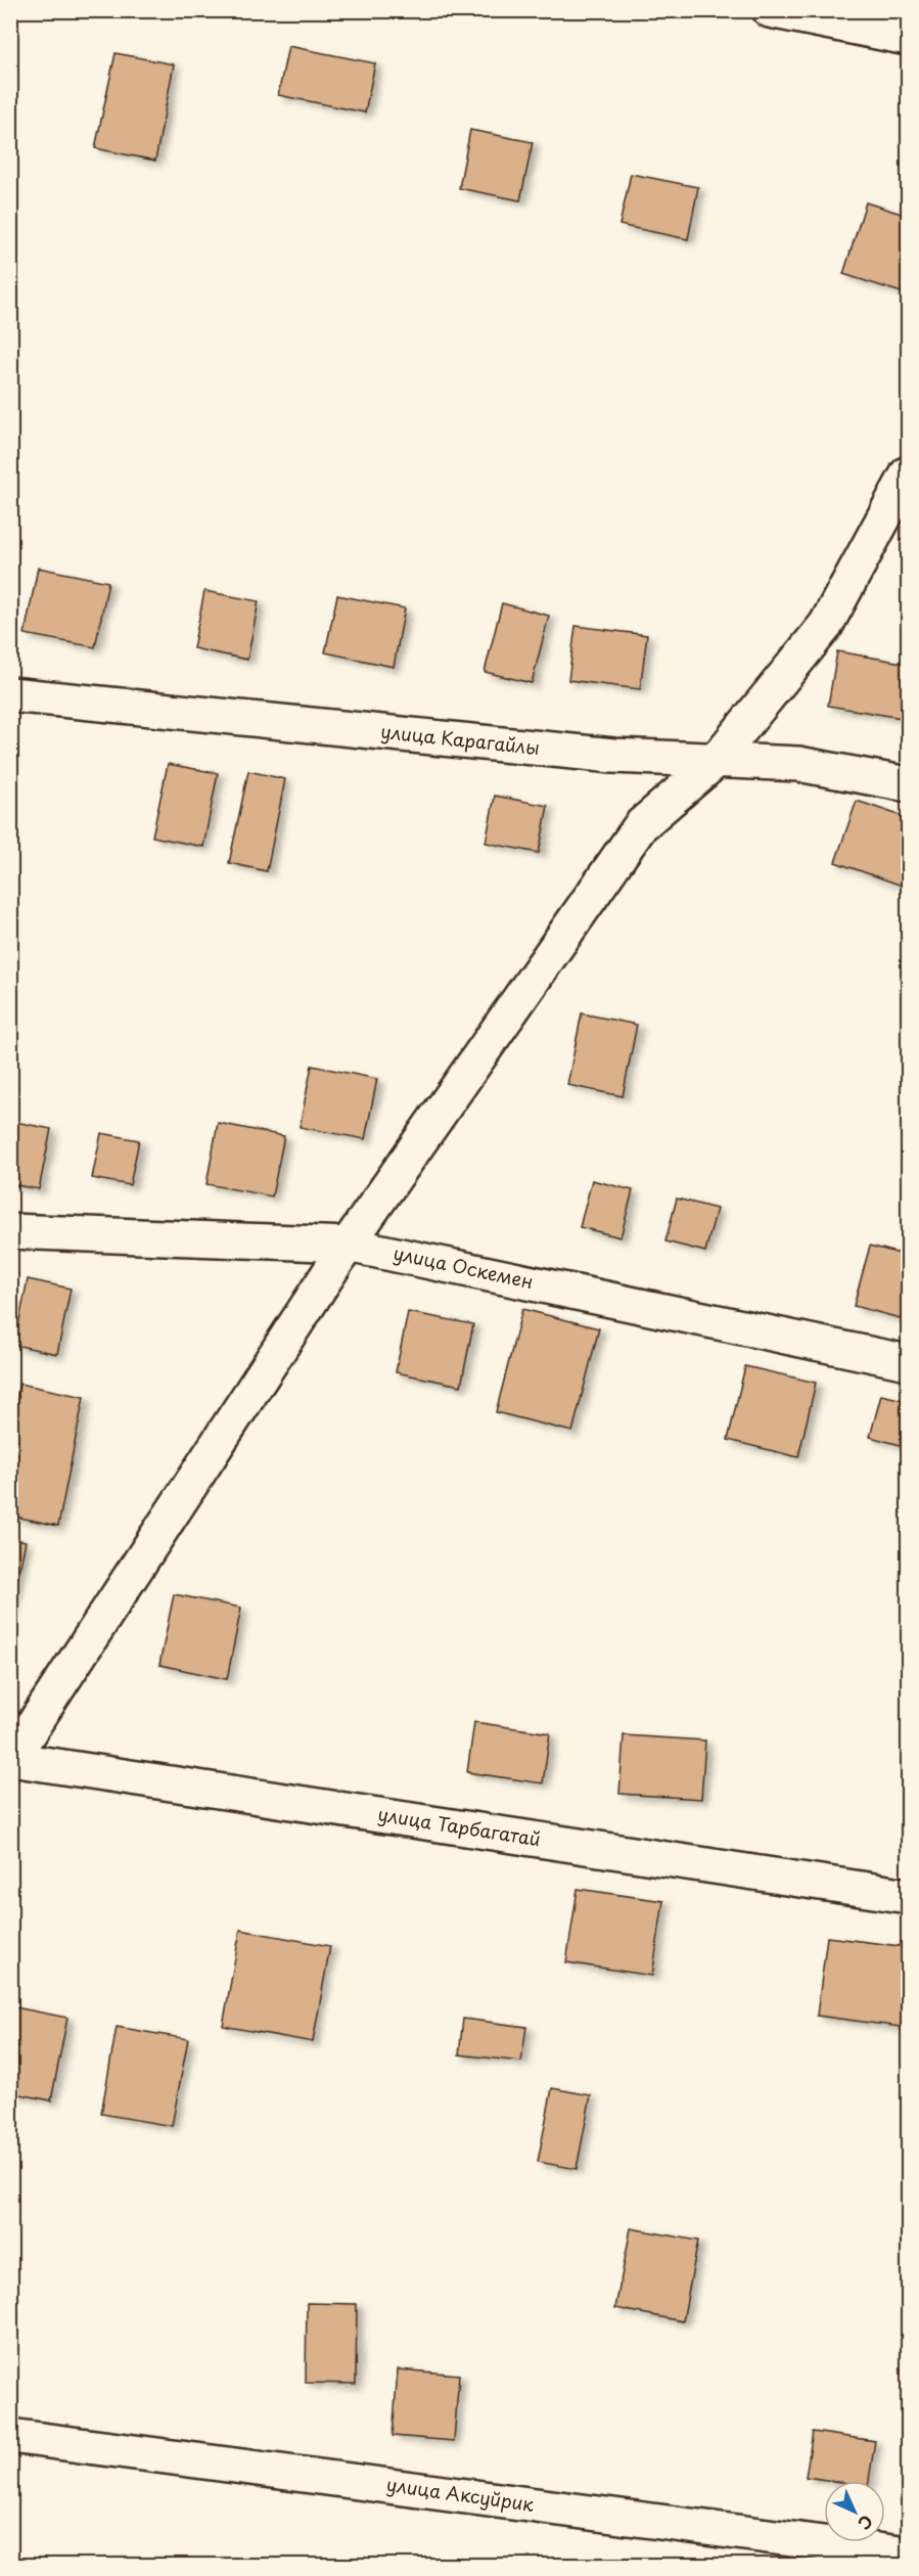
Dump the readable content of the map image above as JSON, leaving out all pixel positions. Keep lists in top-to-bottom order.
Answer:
{
  "streets": {
    "street": [
      "улица Карагайлы",
      "улица Оскемен",
      "улица Тарбагатай",
      "улица Аксуйрик"
    ]
  },
  "north": "bottom right"
}
